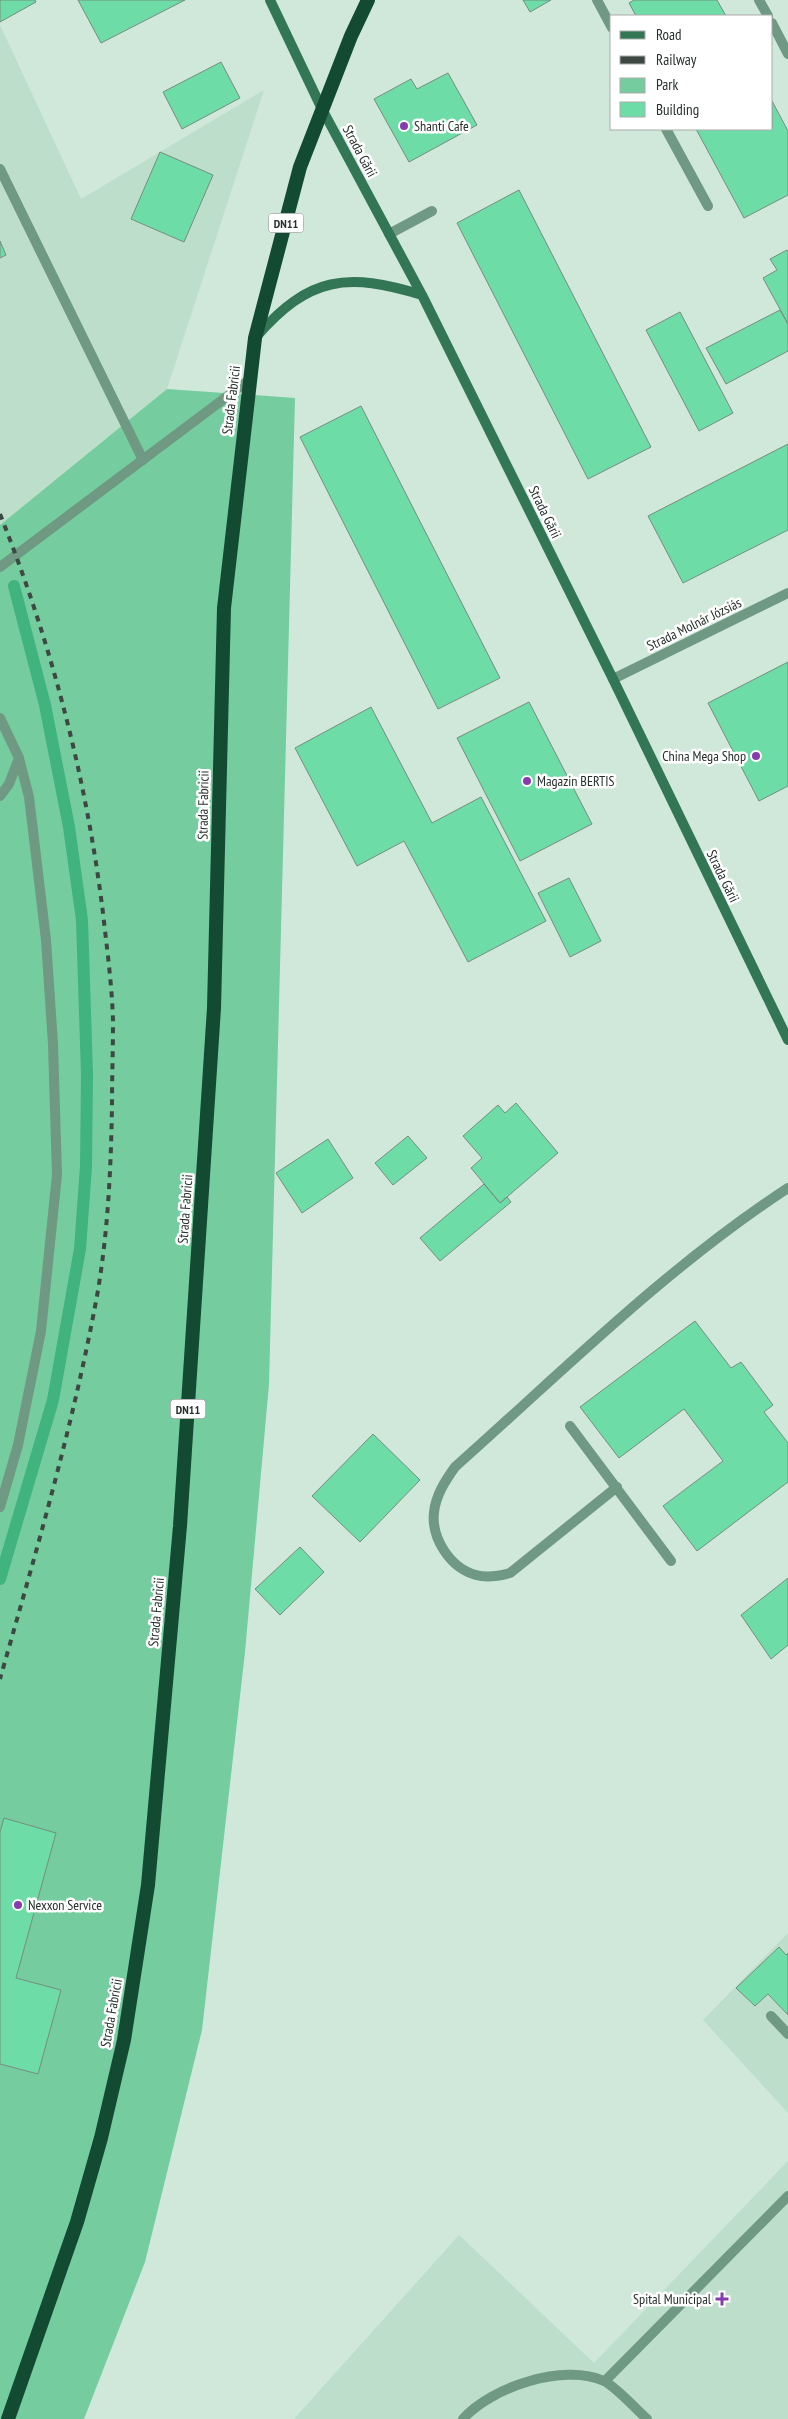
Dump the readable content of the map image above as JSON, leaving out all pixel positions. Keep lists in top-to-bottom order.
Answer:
{
  "streets": {
    "highway": ["DN11", "Strada Fabricii"],
    "main road": ["Strada Gării"],
    "street": ["Strada Molnár Józsiás"]
  },
  "crossings": [
    ["Strada Gării", "Strada Fabricii"],
    ["Strada Gării", "Strada Molnár Józsiás"]
  ],
  "places": {
    "other": [
      "Shanti Cafe",
      "China Mega Shop",
      "Magazin BERTIS",
      "Nexxon Service"
    ],
    "health": ["Spital Municipal"]
  },
  "legend": [
    "Road",
    "Railway",
    "Park",
    "Building"
  ]
}
